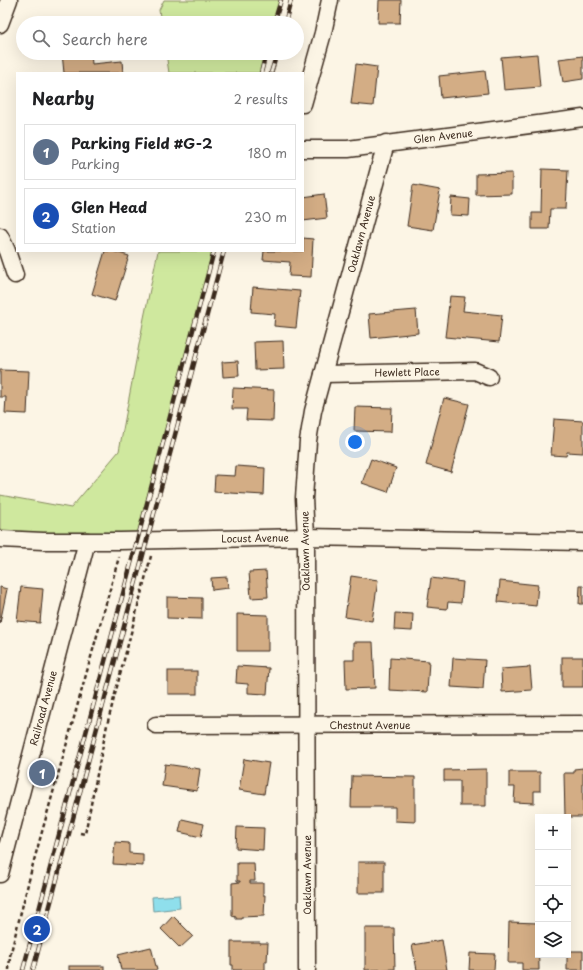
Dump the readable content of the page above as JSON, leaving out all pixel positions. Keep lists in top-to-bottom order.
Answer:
{
  "streets": {
    "street": [
      "Glen Avenue",
      "Oaklawn Avenue",
      "Hewlett Place",
      "Locust Avenue",
      "Railroad Avenue",
      "Chestnut Avenue"
    ]
  },
  "crossings": [
    ["Glen Avenue", "Oaklawn Avenue"],
    ["Oaklawn Avenue", "Hewlett Place"],
    ["Oaklawn Avenue", "Locust Avenue"],
    ["Oaklawn Avenue", "Chestnut Avenue"],
    ["Locust Avenue", "Railroad Avenue"]
  ],
  "page": {
    "search": "Search here",
    "heading": ["Nearby", "2 results"],
    "list": [
      {
        "mark": "1",
        "name": "Parking Field #G-2",
        "note": "Parking",
        "value": "180 m"
      },
      {
        "mark": "2",
        "name": "Glen Head",
        "note": "Station",
        "value": "230 m"
      }
    ],
    "pins": ["1", "2"],
    "map_buttons": ["+", "−"]
  }
}
